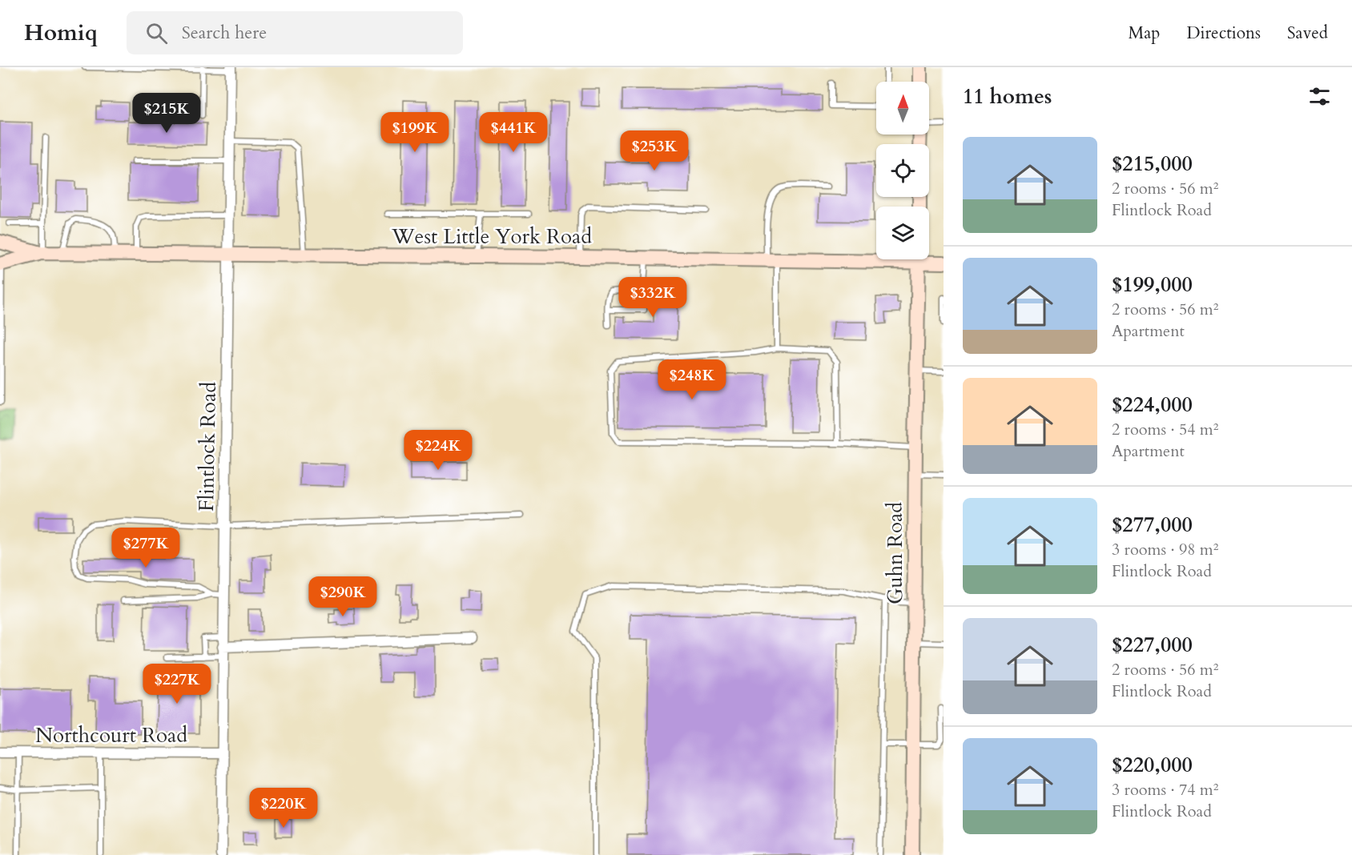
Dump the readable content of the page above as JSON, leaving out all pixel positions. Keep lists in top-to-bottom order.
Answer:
{
  "streets": {
    "main road": ["West Little York Road", "Guhn Road"],
    "street": ["Flintlock Road", "Northcourt Road"]
  },
  "crossings": [
    ["West Little York Road", "Flintlock Road"],
    ["Flintlock Road", "Northcourt Road"]
  ],
  "north": "top",
  "page": {
    "header": "Homiq",
    "search": "Search here",
    "nav": ["Map", "Directions", "Saved"],
    "heading": "11 homes",
    "price": [
      "$215K",
      "$199K",
      "$441K",
      "$253K",
      "$332K",
      "$248K",
      "$224K",
      "$277K",
      "$290K",
      "$227K",
      "$220K"
    ],
    "list": [
      {
        "name": "$215,000",
        "note": "2 rooms · 56 m² · Flintlock Road"
      },
      {
        "name": "$199,000",
        "note": "2 rooms · 56 m² · Apartment"
      },
      {
        "name": "$224,000",
        "note": "2 rooms · 54 m² · Apartment"
      },
      {
        "name": "$277,000",
        "note": "3 rooms · 98 m² · Flintlock Road"
      },
      {
        "name": "$227,000",
        "note": "2 rooms · 56 m² · Flintlock Road"
      },
      {
        "name": "$220,000",
        "note": "3 rooms · 74 m² · Flintlock Road"
      }
    ]
  }
}
